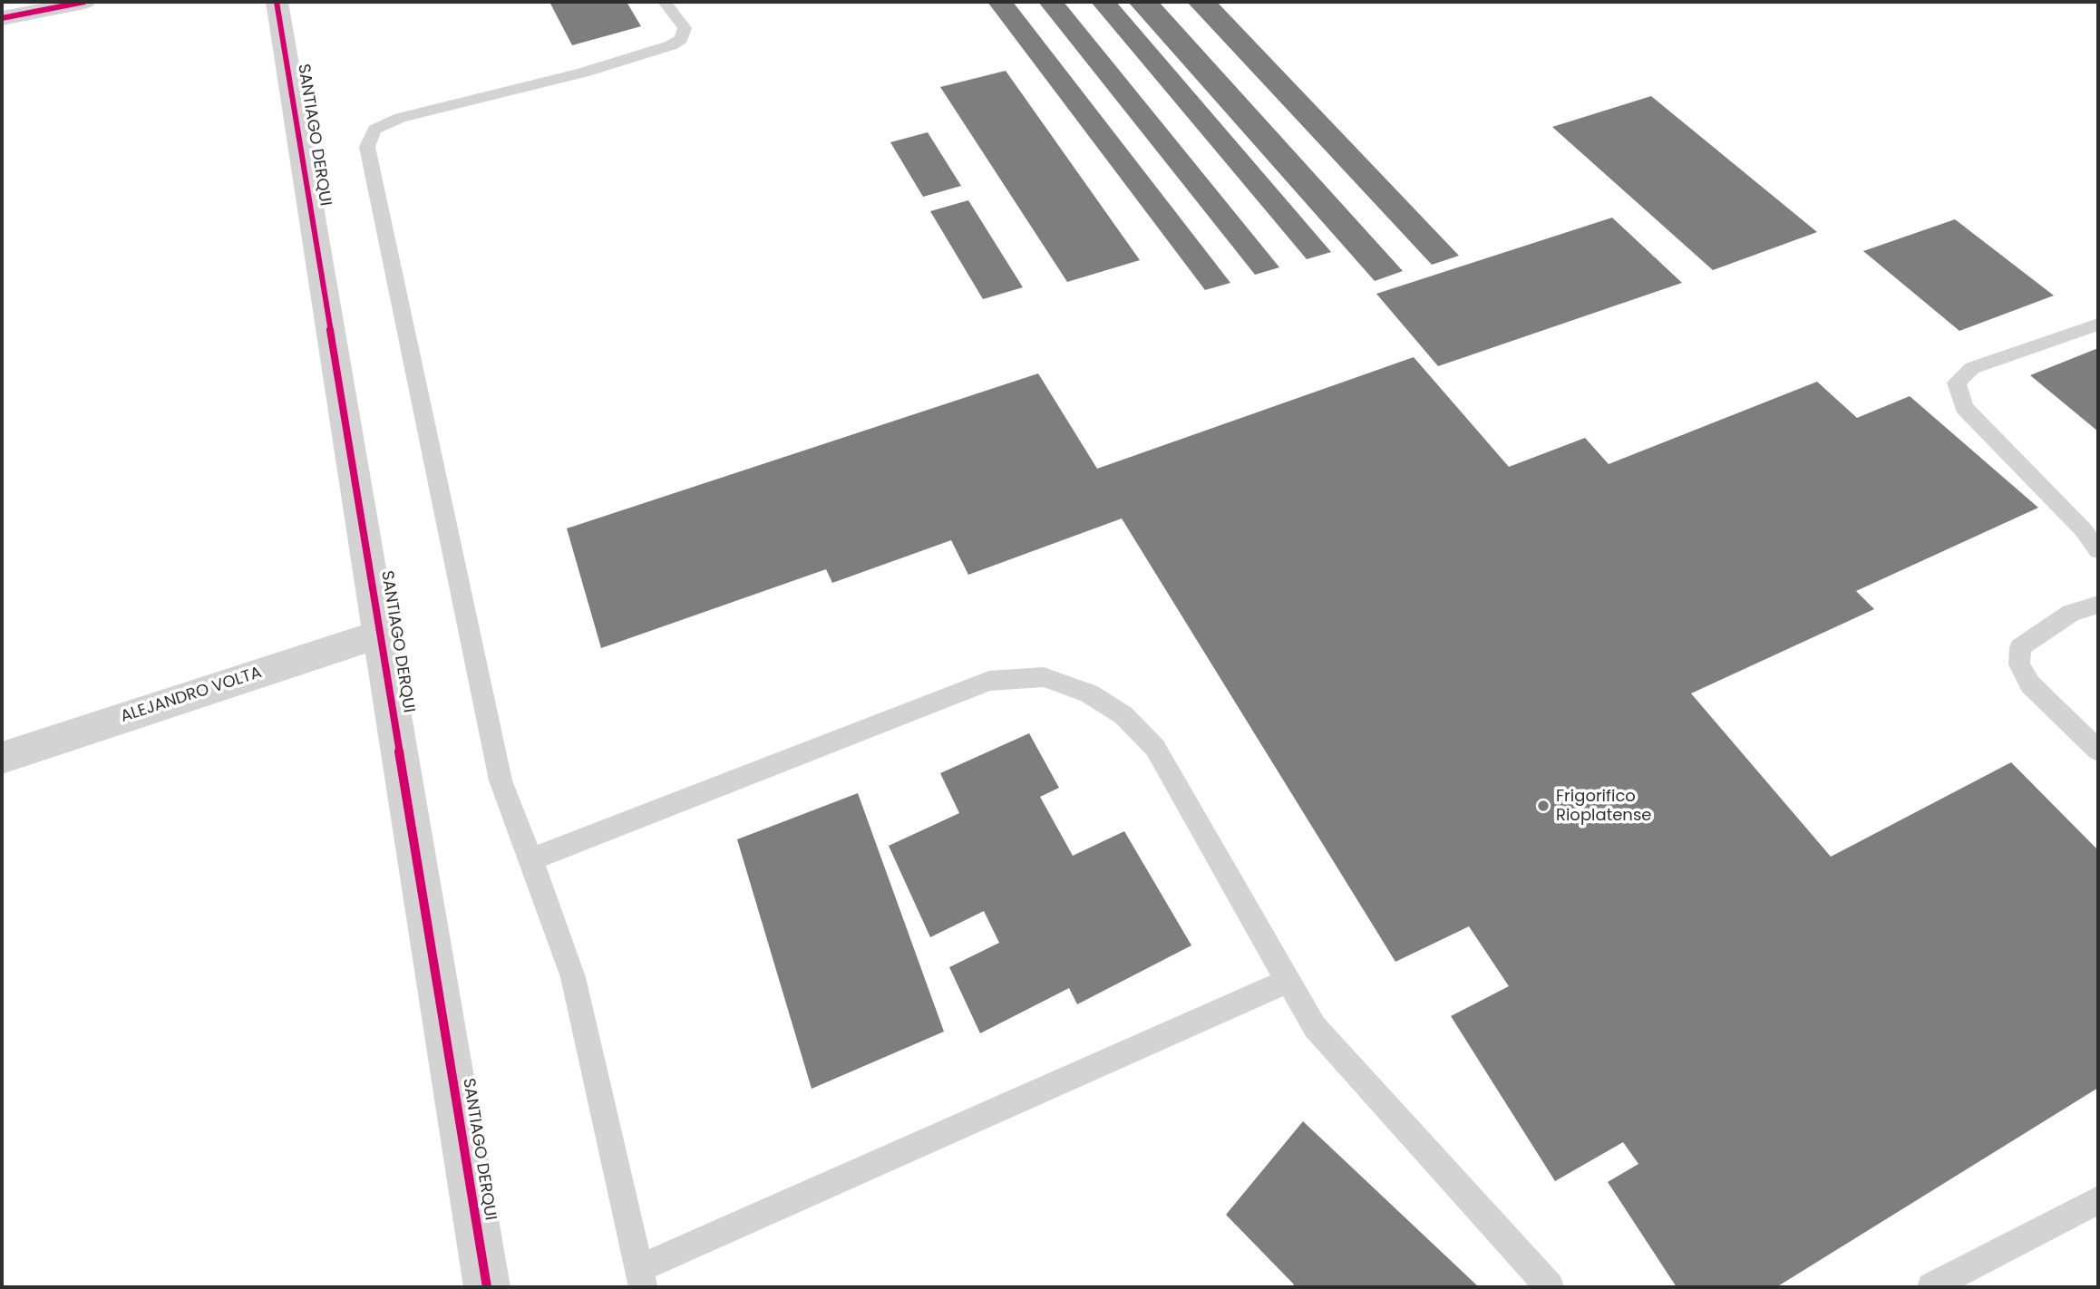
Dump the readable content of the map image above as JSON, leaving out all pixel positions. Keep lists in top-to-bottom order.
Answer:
{
  "streets": {
    "street": ["SANTIAGO DERQUI", "ALEJANDRO VOLTA"]
  },
  "crossings": [
    ["SANTIAGO DERQUI", "ALEJANDRO VOLTA"]
  ],
  "places": ["Frigorifico Rioplatense"]
}
